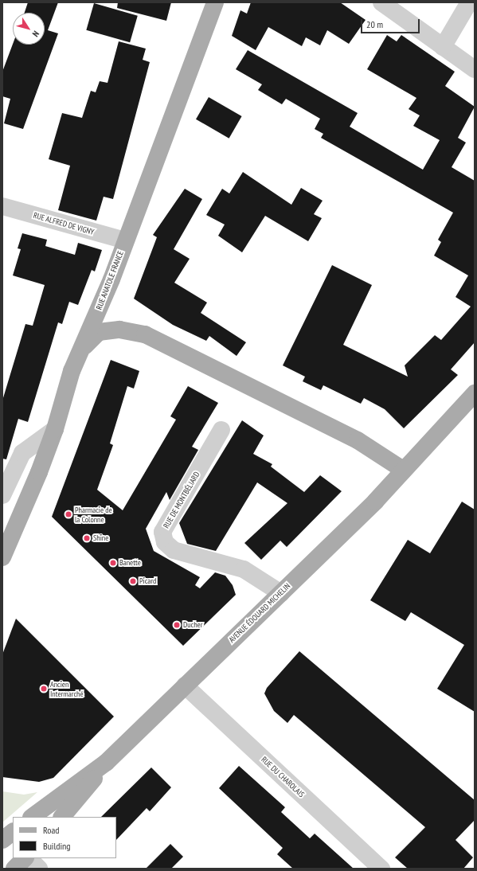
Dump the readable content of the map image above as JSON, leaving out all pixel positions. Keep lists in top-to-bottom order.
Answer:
{
  "streets": {
    "main road": ["RUE ANATOLE FRANCE", "AVENUE ÉDOUARD MICHELIN"],
    "street": ["RUE ALFRED DE VIGNY", "RUE DE MONTBÉLIARD", "RUE DU CHAROLAIS"]
  },
  "crossings": [
    ["RUE ALFRED DE VIGNY", "RUE ANATOLE FRANCE"],
    ["RUE DE MONTBÉLIARD", "AVENUE ÉDOUARD MICHELIN"],
    ["AVENUE ÉDOUARD MICHELIN", "RUE DU CHAROLAIS"]
  ],
  "places": [
    "Pharmacie de la Colonne",
    "Shine",
    "Banette",
    "Picard",
    "Ducher",
    "Ancien Intermarché"
  ],
  "legend": ["Road", "Building"],
  "scale_bar": "20 m",
  "north": "bottom right"
}
